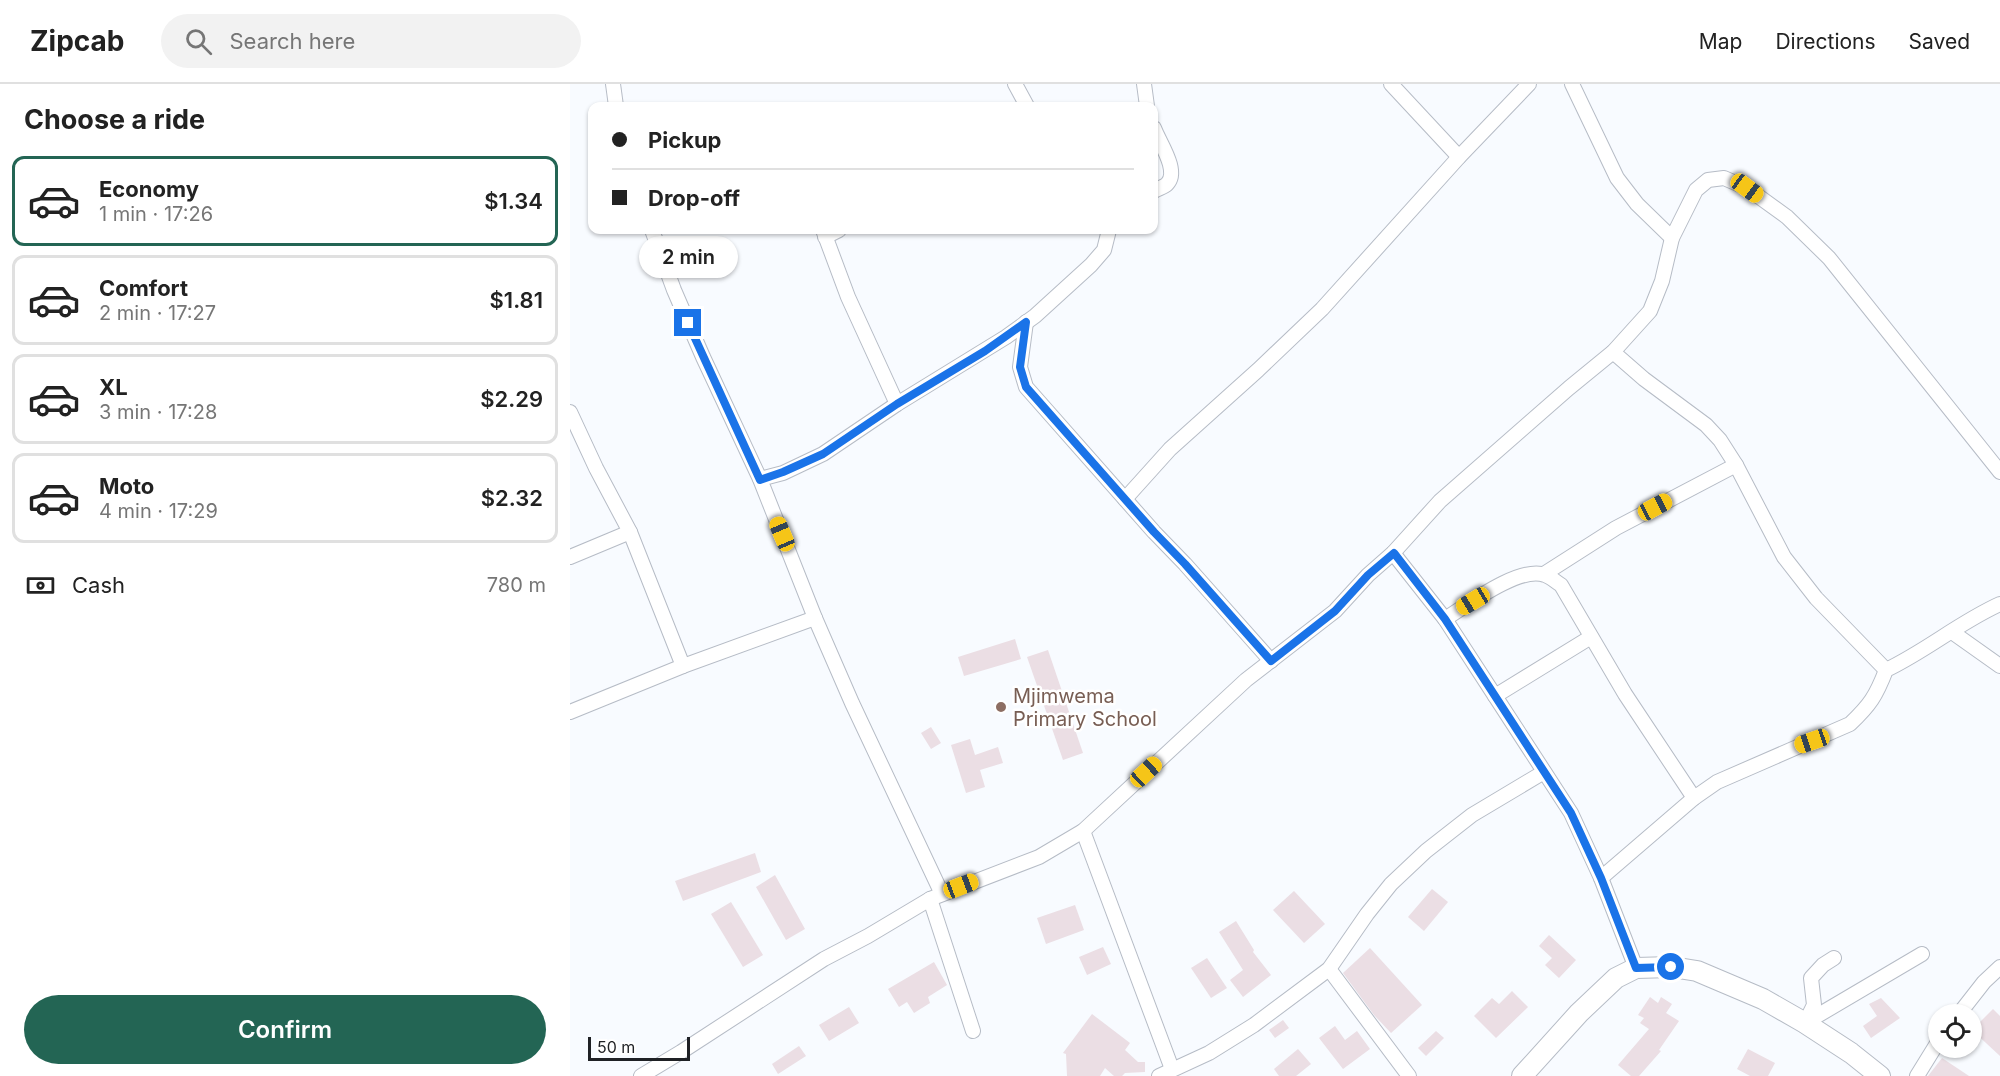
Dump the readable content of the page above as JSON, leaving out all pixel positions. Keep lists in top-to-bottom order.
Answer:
{
  "places": ["Mjimwema Primary School"],
  "scale_bar": "50 m",
  "page": {
    "header": "Zipcab",
    "search": "Search here",
    "nav": ["Map", "Directions", "Saved"],
    "heading": "Choose a ride",
    "banner": ["Pickup", "Drop-off"],
    "list": [
      {
        "name": "Economy",
        "note": "1 min · 17:26",
        "value": "$1.34"
      },
      {
        "name": "Comfort",
        "note": "2 min · 17:27",
        "value": "$1.81"
      },
      {
        "name": "XL",
        "note": "3 min · 17:28",
        "value": "$2.29"
      },
      {
        "name": "Moto",
        "note": "4 min · 17:29",
        "value": "$2.32"
      }
    ],
    "bubble": "2 min",
    "pay": ["Cash", "780 m"],
    "buttons": "Confirm",
    "scale": "50 m"
  }
}
